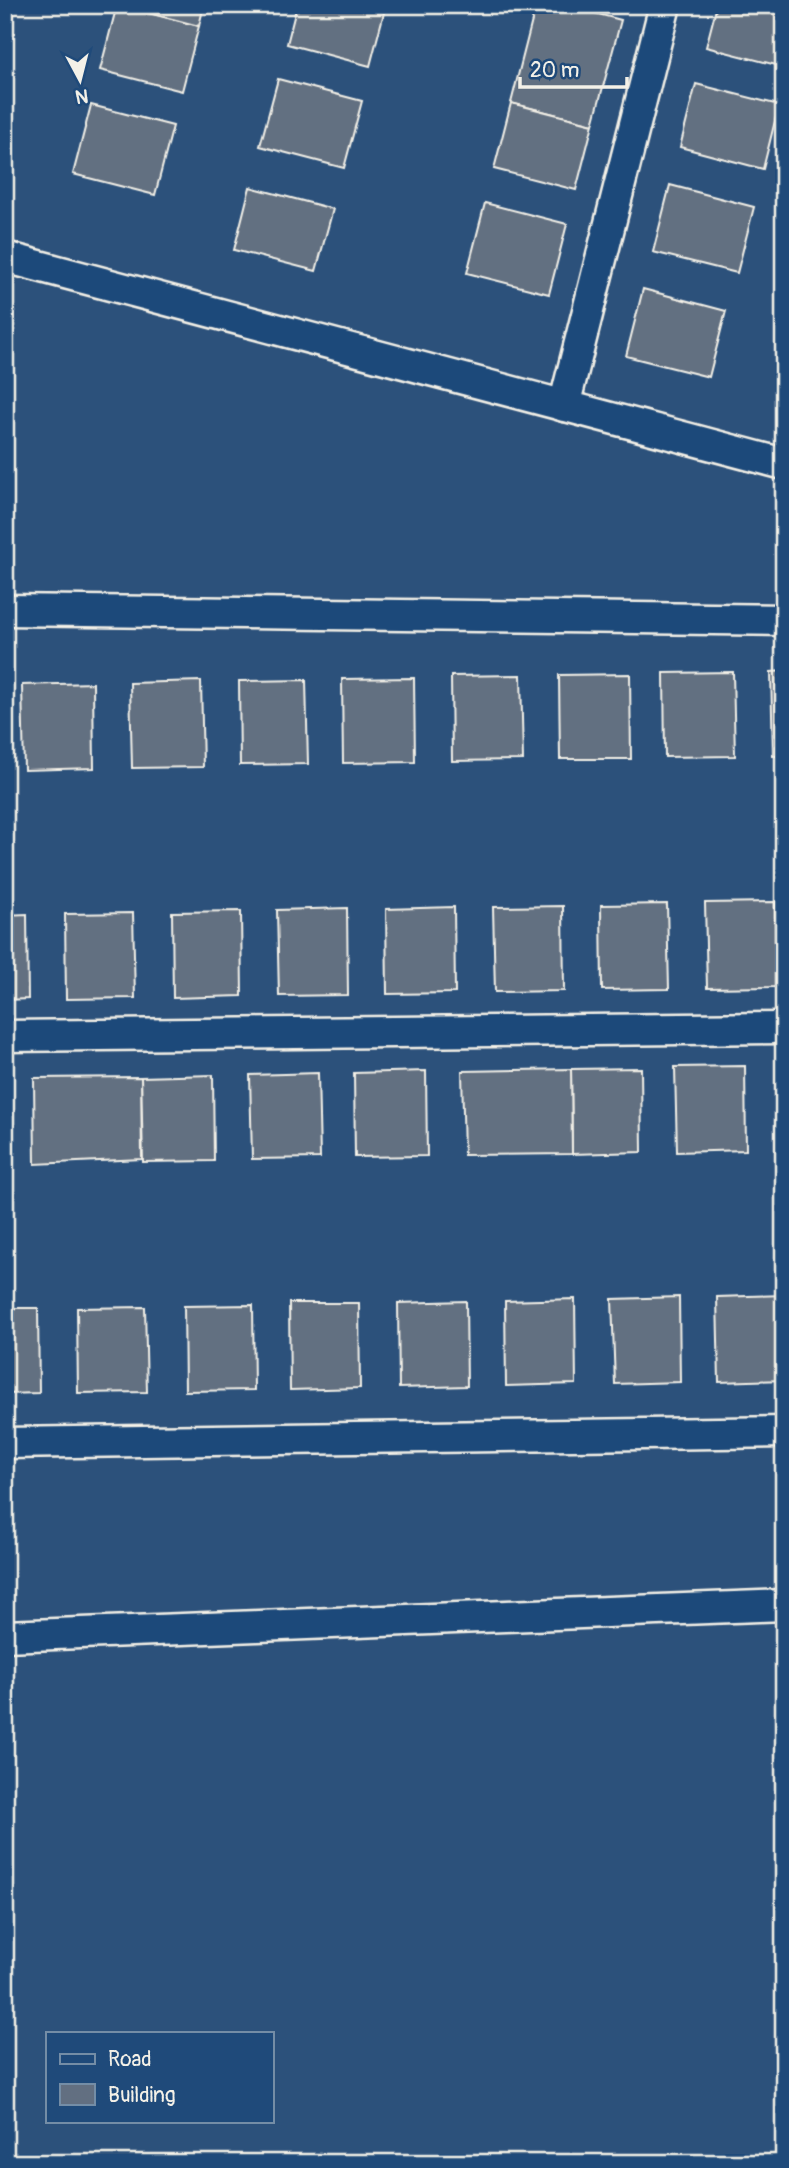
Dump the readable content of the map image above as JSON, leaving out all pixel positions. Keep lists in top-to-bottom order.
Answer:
{
  "legend": ["Road", "Building"],
  "scale_bar": "20 m",
  "north": "bottom"
}
